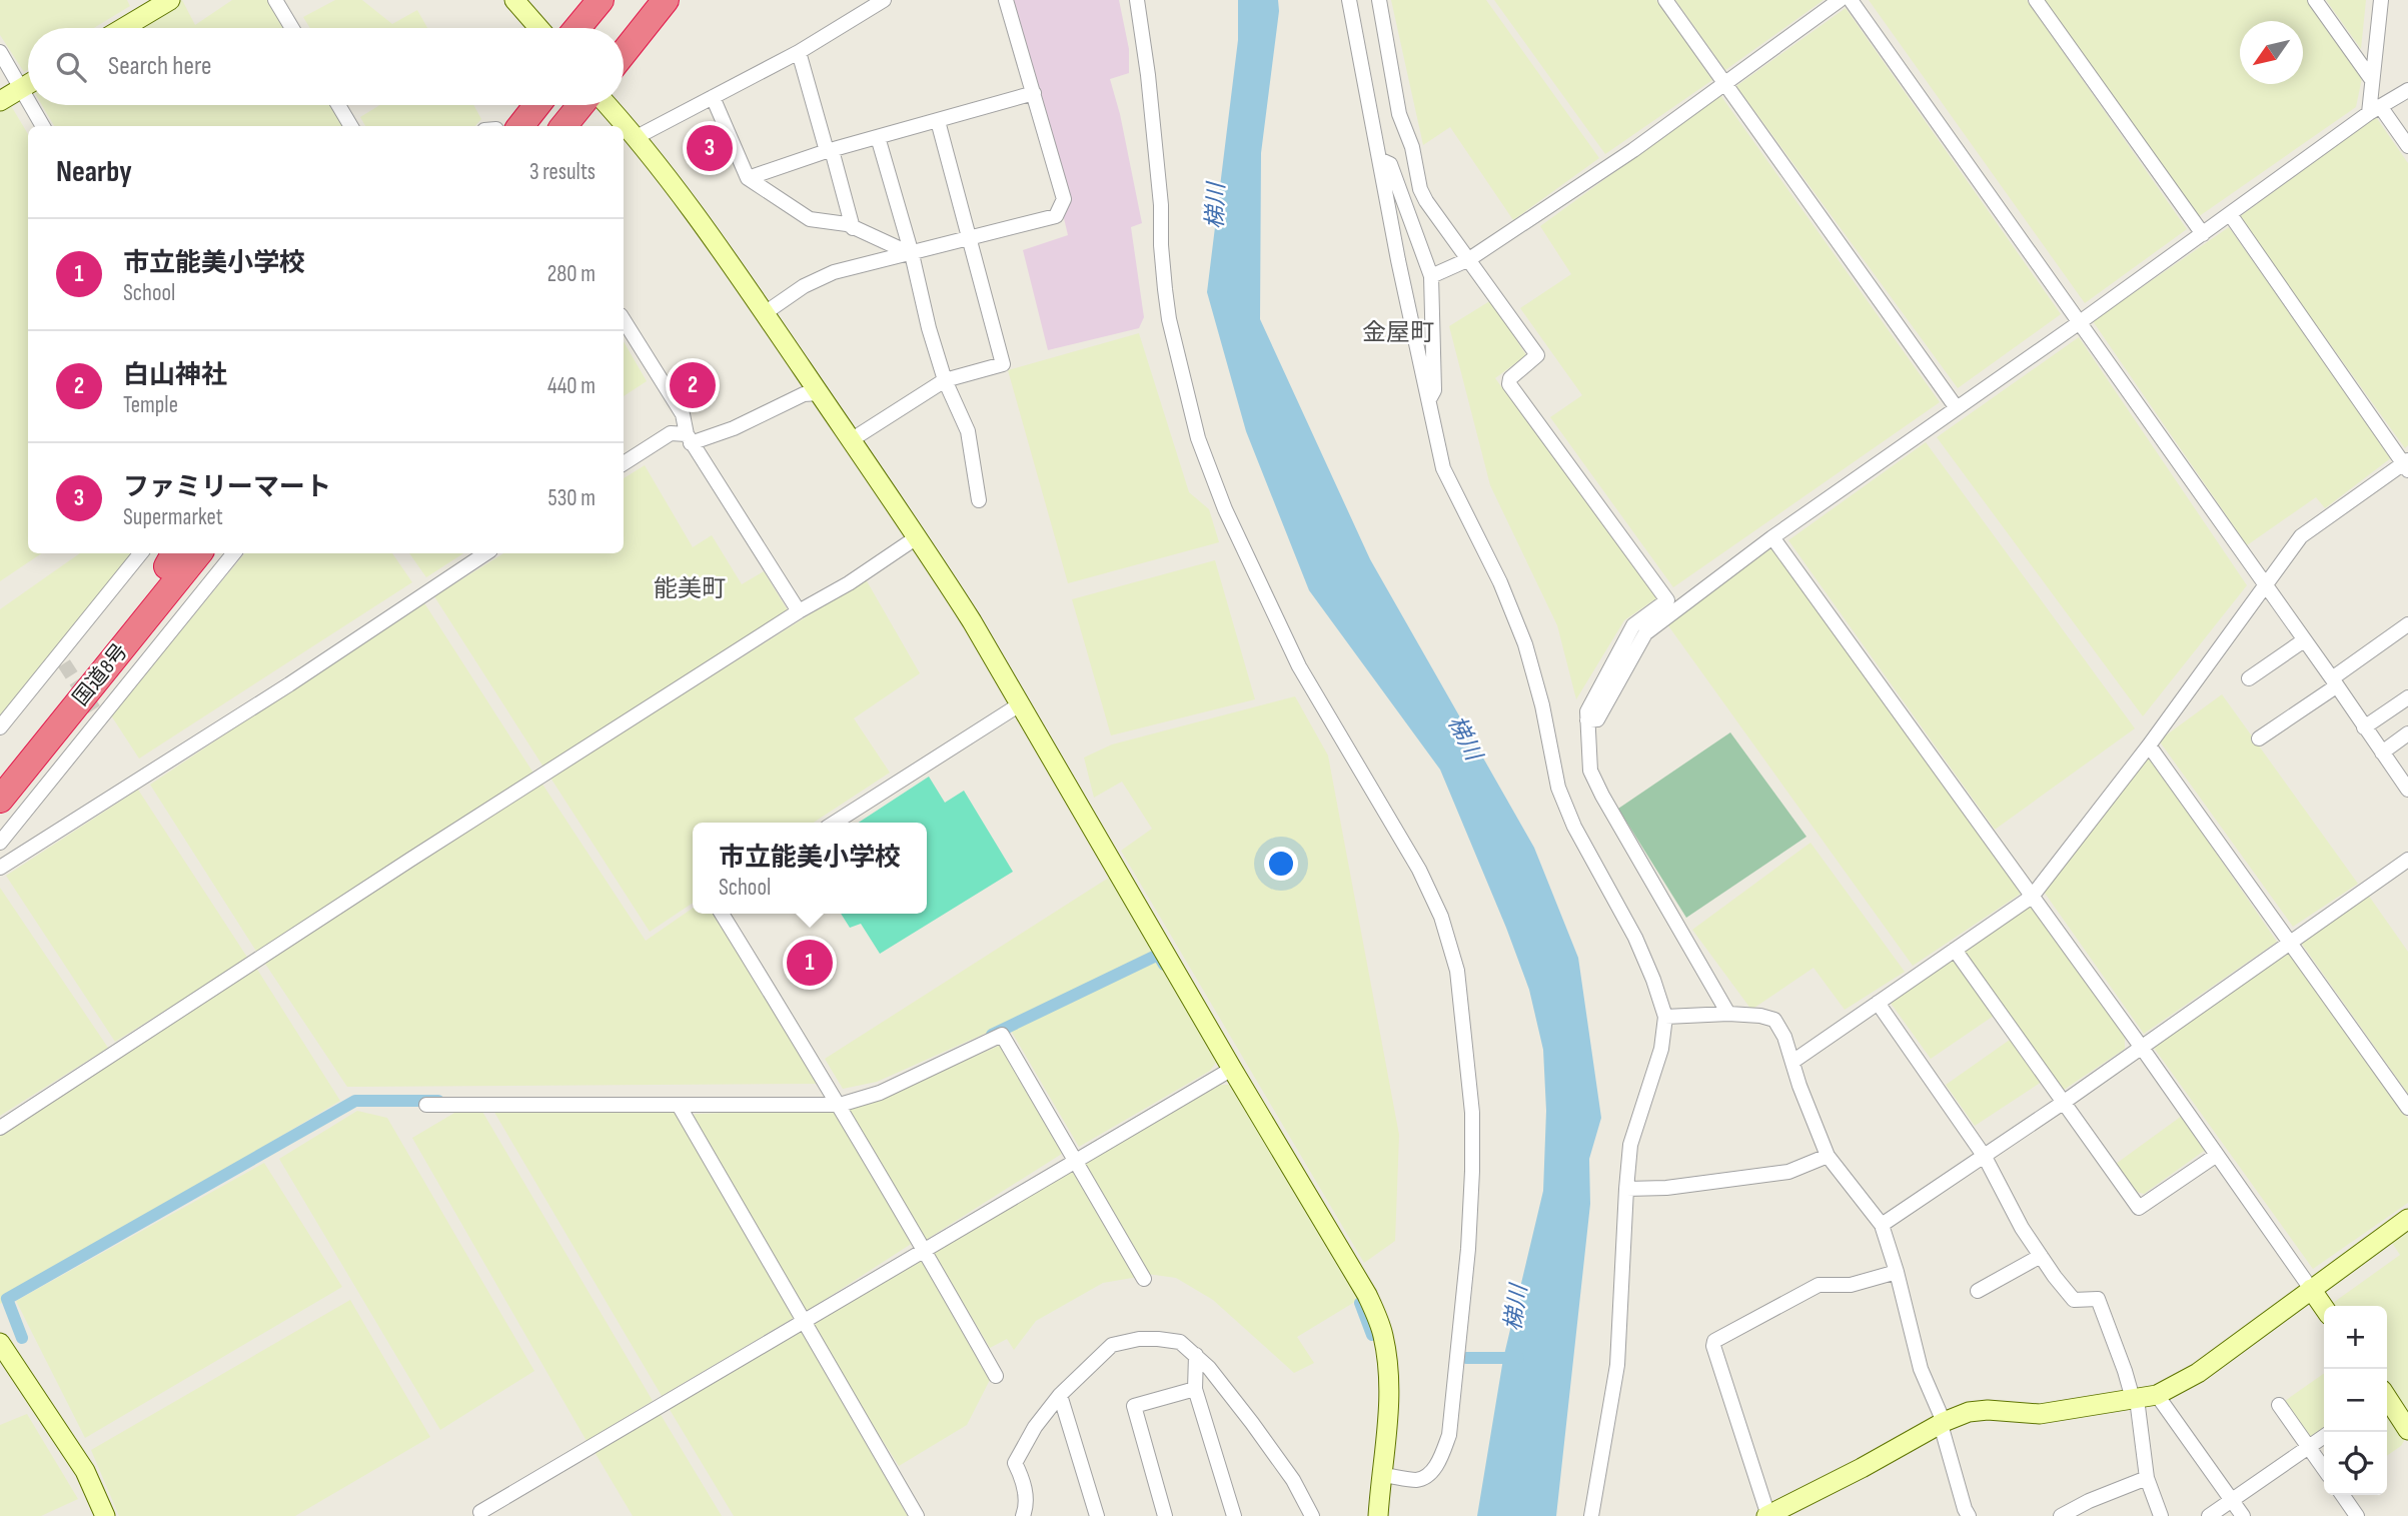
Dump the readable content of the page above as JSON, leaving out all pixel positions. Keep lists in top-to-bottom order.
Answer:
{
  "streets": {
    "highway": ["国道8号"]
  },
  "districts": ["金屋町", "能美町"],
  "water": ["梯川"],
  "north": "bottom left",
  "page": {
    "search": "Search here",
    "pins": ["3", "2", "1"],
    "heading": ["Nearby", "3 results"],
    "list": [
      {
        "mark": "1",
        "name": "市立能美小学校",
        "note": "School",
        "value": "280 m"
      },
      {
        "mark": "2",
        "name": "白山神社",
        "note": "Temple",
        "value": "440 m"
      },
      {
        "mark": "3",
        "name": "ファミリーマート",
        "note": "Supermarket",
        "value": "530 m"
      }
    ],
    "popup": ["市立能美小学校", "School"],
    "map_buttons": ["+", "−"]
  }
}
